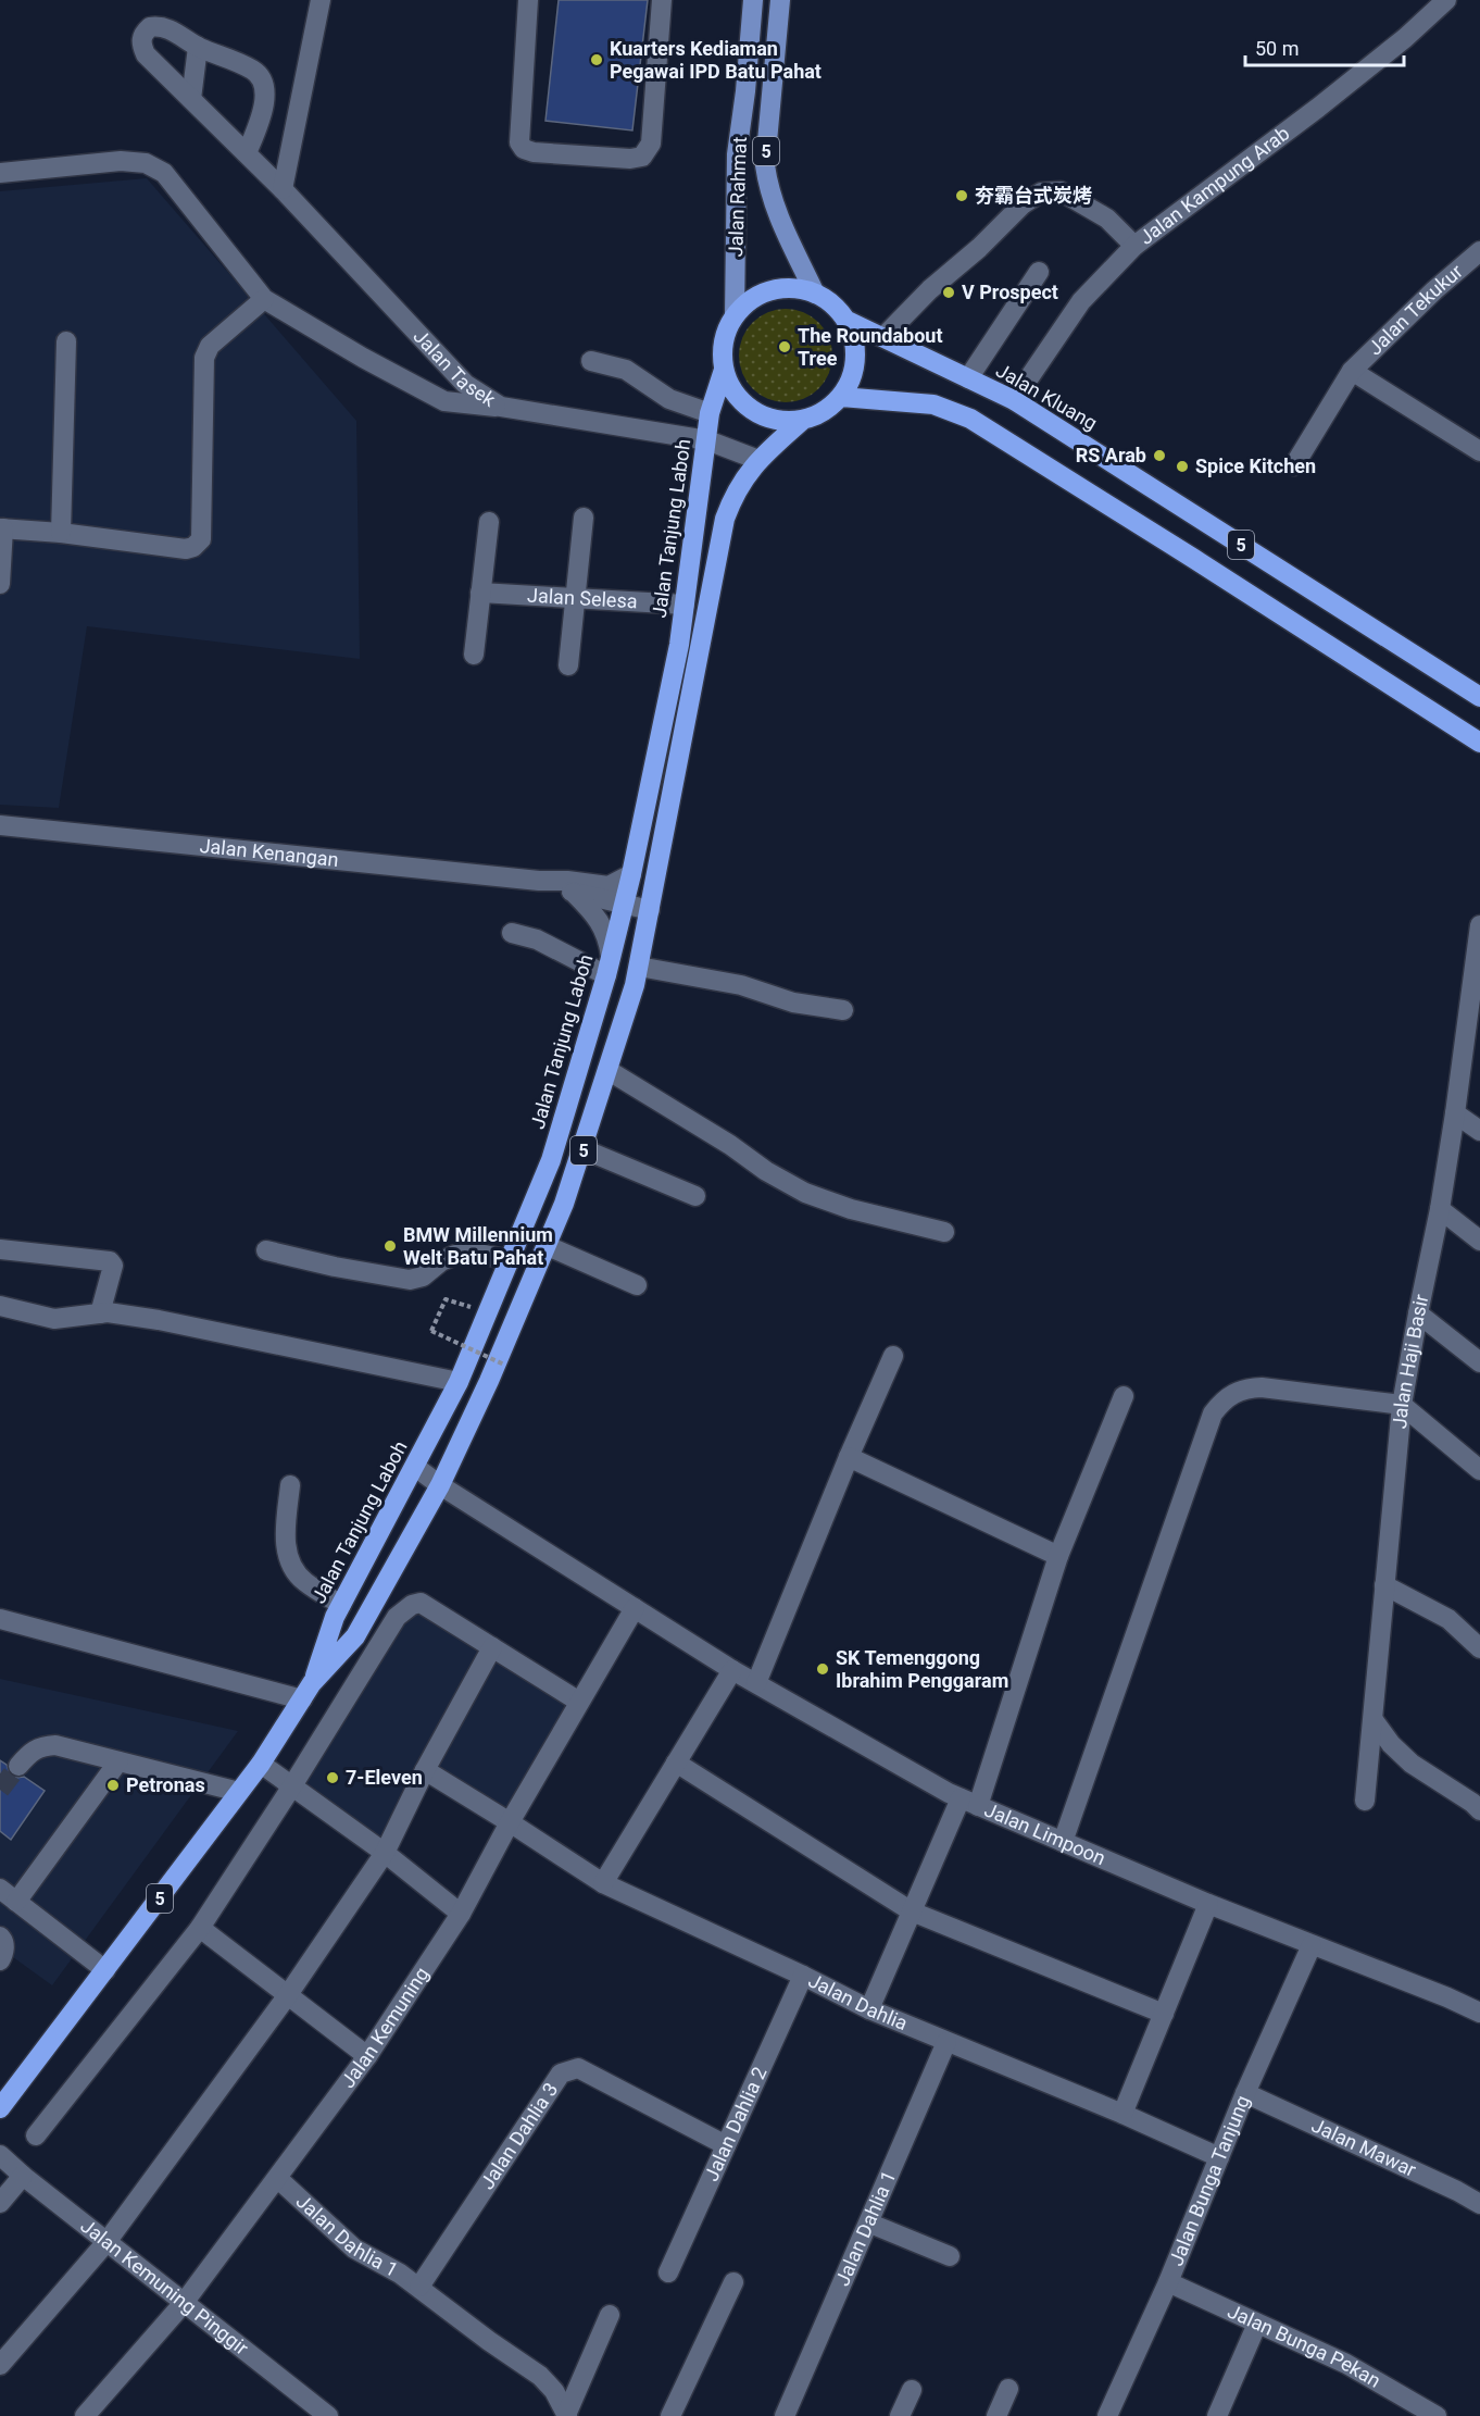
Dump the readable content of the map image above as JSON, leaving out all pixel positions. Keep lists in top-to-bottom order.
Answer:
{
  "streets": {
    "highway": ["5", "Jalan Kluang", "Jalan Tanjung Laboh"],
    "main road": ["Jalan Rahmat"],
    "street": [
      "Jalan Kampung Arab",
      "Jalan Tekukur",
      "Jalan Tasek",
      "Jalan Selesa",
      "Jalan Kenangan",
      "Jalan Haji Basir",
      "Jalan Limpoon",
      "Jalan Dahlia",
      "Jalan Kemuning",
      "Jalan Dahlia 2",
      "Jalan Dahlia 3",
      "Jalan Mawar",
      "Jalan Bunga Tanjung",
      "Jalan Dahlia 1",
      "Jalan Kemuning Pinggir",
      "Jalan Bunga Pekan"
    ]
  },
  "crossings": [
    ["5", "Jalan Rahmat"],
    ["5", "Jalan Kluang"],
    ["5", "Jalan Tanjung Laboh"],
    ["Jalan Kampung Arab", "Jalan Kluang"],
    ["Jalan Rahmat", "Jalan Kluang"],
    ["Jalan Rahmat", "Jalan Tanjung Laboh"],
    ["Jalan Tasek", "Jalan Tanjung Laboh"],
    ["Jalan Kluang", "Jalan Tanjung Laboh"],
    ["Jalan Tanjung Laboh", "Jalan Selesa"],
    ["Jalan Tanjung Laboh", "Jalan Kenangan"],
    ["Jalan Tanjung Laboh", "Jalan Limpoon"],
    ["Jalan Limpoon", "Jalan Kemuning"],
    ["Jalan Limpoon", "Jalan Bunga Tanjung"],
    ["Jalan Dahlia", "Jalan Kemuning"],
    ["Jalan Dahlia", "Jalan Dahlia 2"],
    ["Jalan Dahlia", "Jalan Bunga Tanjung"],
    ["Jalan Dahlia", "Jalan Dahlia 1"],
    ["Jalan Kemuning", "Jalan Dahlia 1"],
    ["Jalan Kemuning", "Jalan Kemuning Pinggir"],
    ["Jalan Dahlia 2", "Jalan Dahlia 3"],
    ["Jalan Dahlia 3", "Jalan Dahlia 1"],
    ["Jalan Mawar", "Jalan Bunga Tanjung"],
    ["Jalan Bunga Tanjung", "Jalan Bunga Pekan"]
  ],
  "places": [
    "Kuarters Kediaman Pegawai IPD Batu Pahat",
    "夯霸台式炭烤",
    "V Prospect",
    "The Roundabout Tree",
    "RS Arab",
    "Spice Kitchen",
    "BMW Millennium Welt Batu Pahat",
    "SK Temenggong Ibrahim Penggaram",
    "7-Eleven",
    "Petronas"
  ],
  "scale_bar": "50 m"
}
